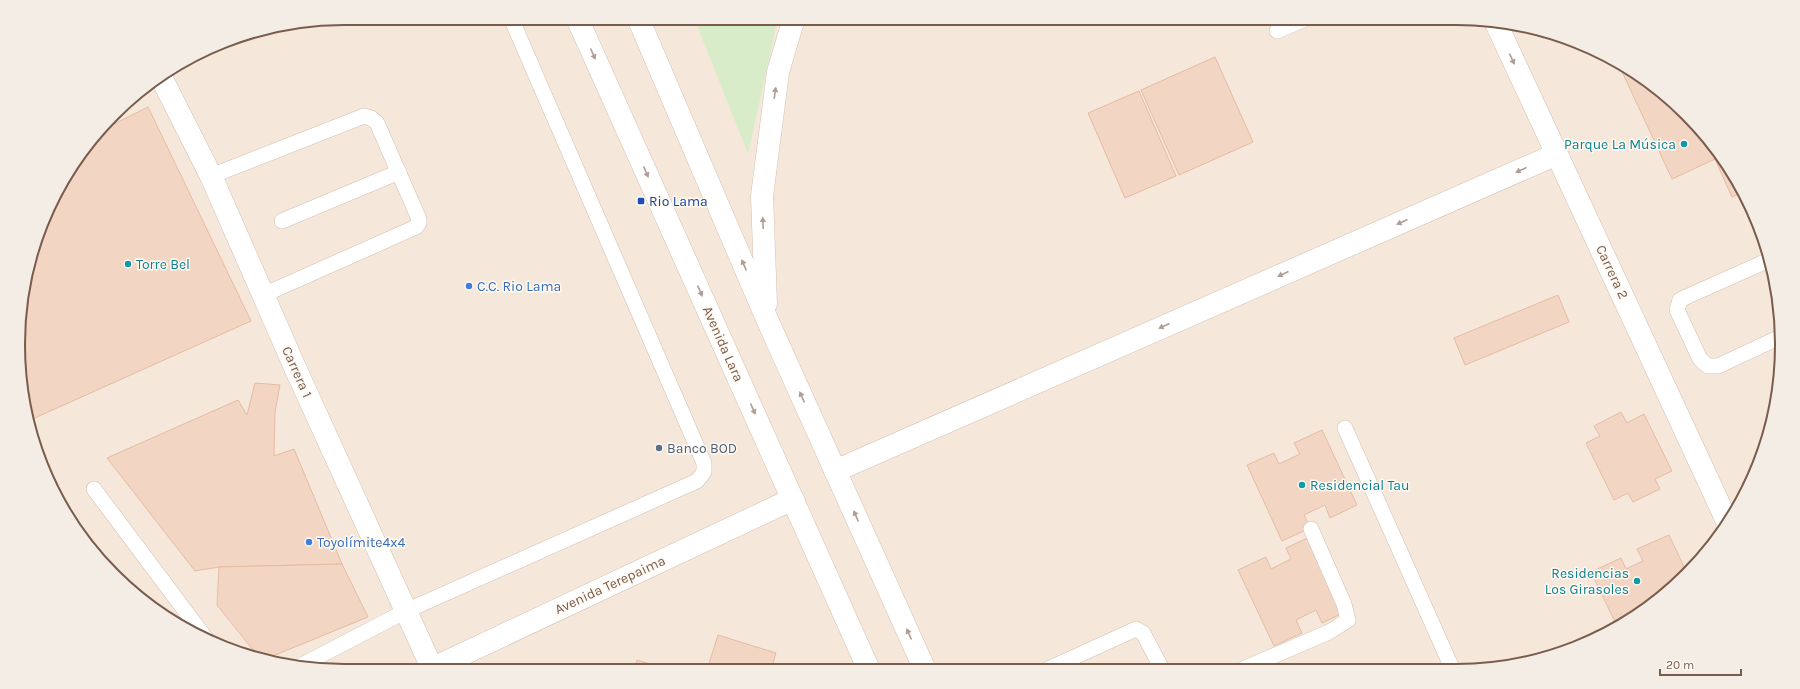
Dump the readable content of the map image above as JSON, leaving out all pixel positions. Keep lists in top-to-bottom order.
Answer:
{
  "streets": {
    "street": [
      "Carrera 2",
      "Avenida Lara",
      "Carrera 1",
      "Avenida Terepaima"
    ]
  },
  "crossings": [
    ["Avenida Lara", "Avenida Terepaima"]
  ],
  "places": {
    "other": [
      "Parque La Música",
      "Torre Bel",
      "C.C. Rio Lama",
      "Banco BOD",
      "Residencial Tau",
      "Toyolímite4x4",
      "Residencias Los Girasoles"
    ],
    "transit": ["Rio Lama"]
  },
  "scale_bar": "20 m"
}
